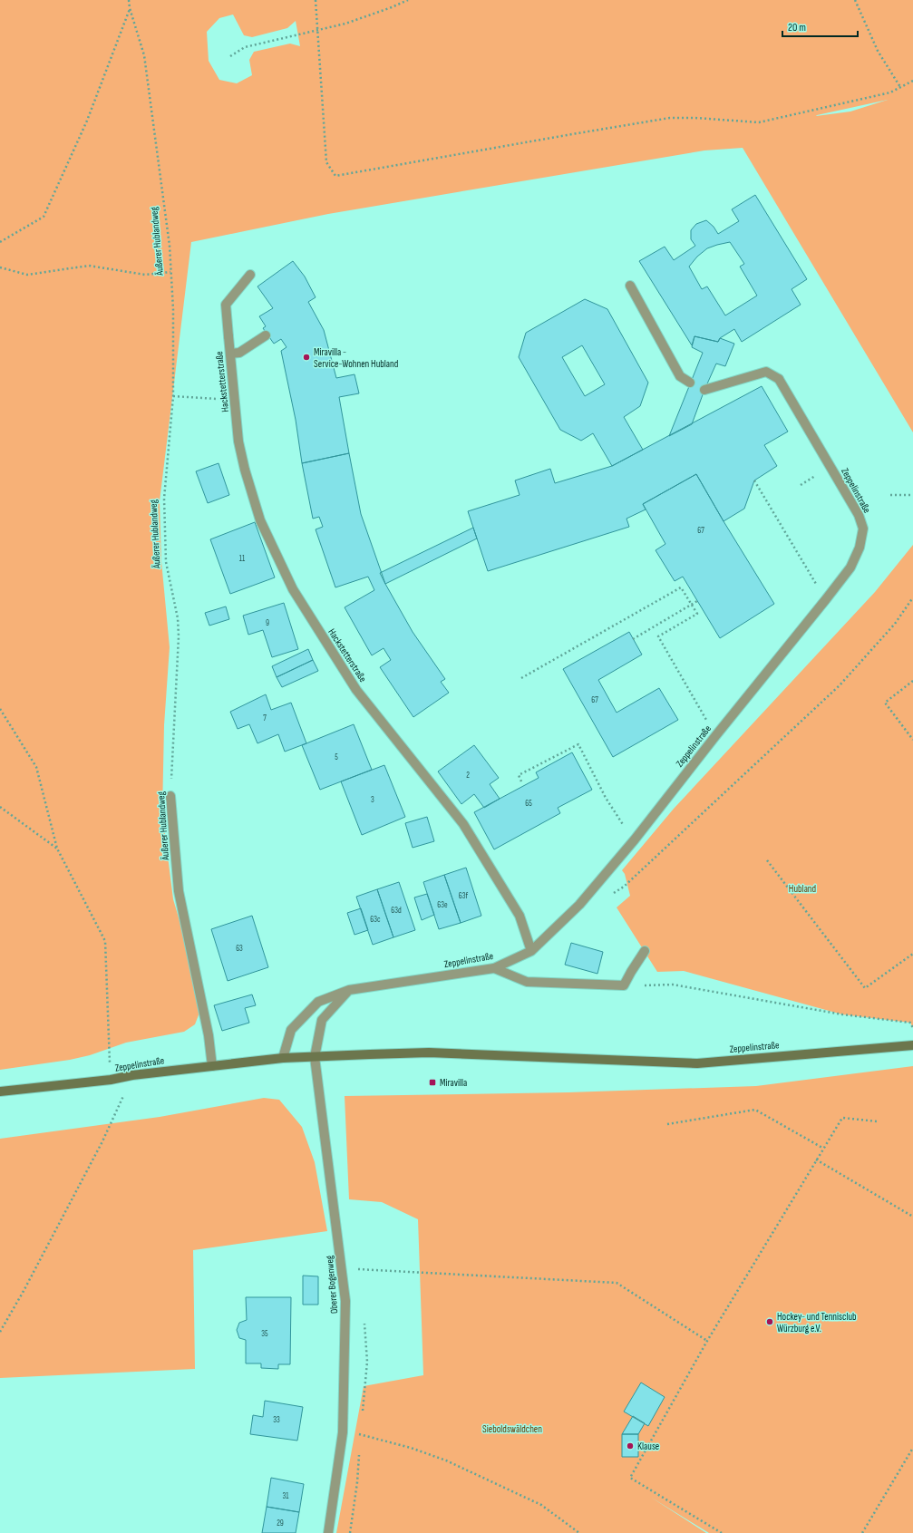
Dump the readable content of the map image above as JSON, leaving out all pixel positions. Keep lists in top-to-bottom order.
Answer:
{
  "streets": {
    "street": [
      "Äußerer Hublandweg",
      "Hackstetterstraße",
      "Zeppelinstraße",
      "Oberer Bogenweg"
    ]
  },
  "crossings": [
    ["Äußerer Hublandweg", "Zeppelinstraße"],
    ["Hackstetterstraße", "Zeppelinstraße"],
    ["Zeppelinstraße", "Oberer Bogenweg"]
  ],
  "parks": ["Hubland", "Sieboldswäldchen"],
  "places": {
    "other": ["Miravilla - Service-Wohnen Hubland", "Hockey- und Tennisclub Würzburg e.V.", "Klause"],
    "transit": ["Miravilla"]
  },
  "house_numbers": [
    "67",
    "11",
    "9",
    "67",
    "7",
    "5",
    "2",
    "3",
    "65",
    "63f",
    "63e",
    "63d",
    "63c",
    "63",
    "35",
    "33",
    "31",
    "29"
  ],
  "scale_bar": "20 m"
}
